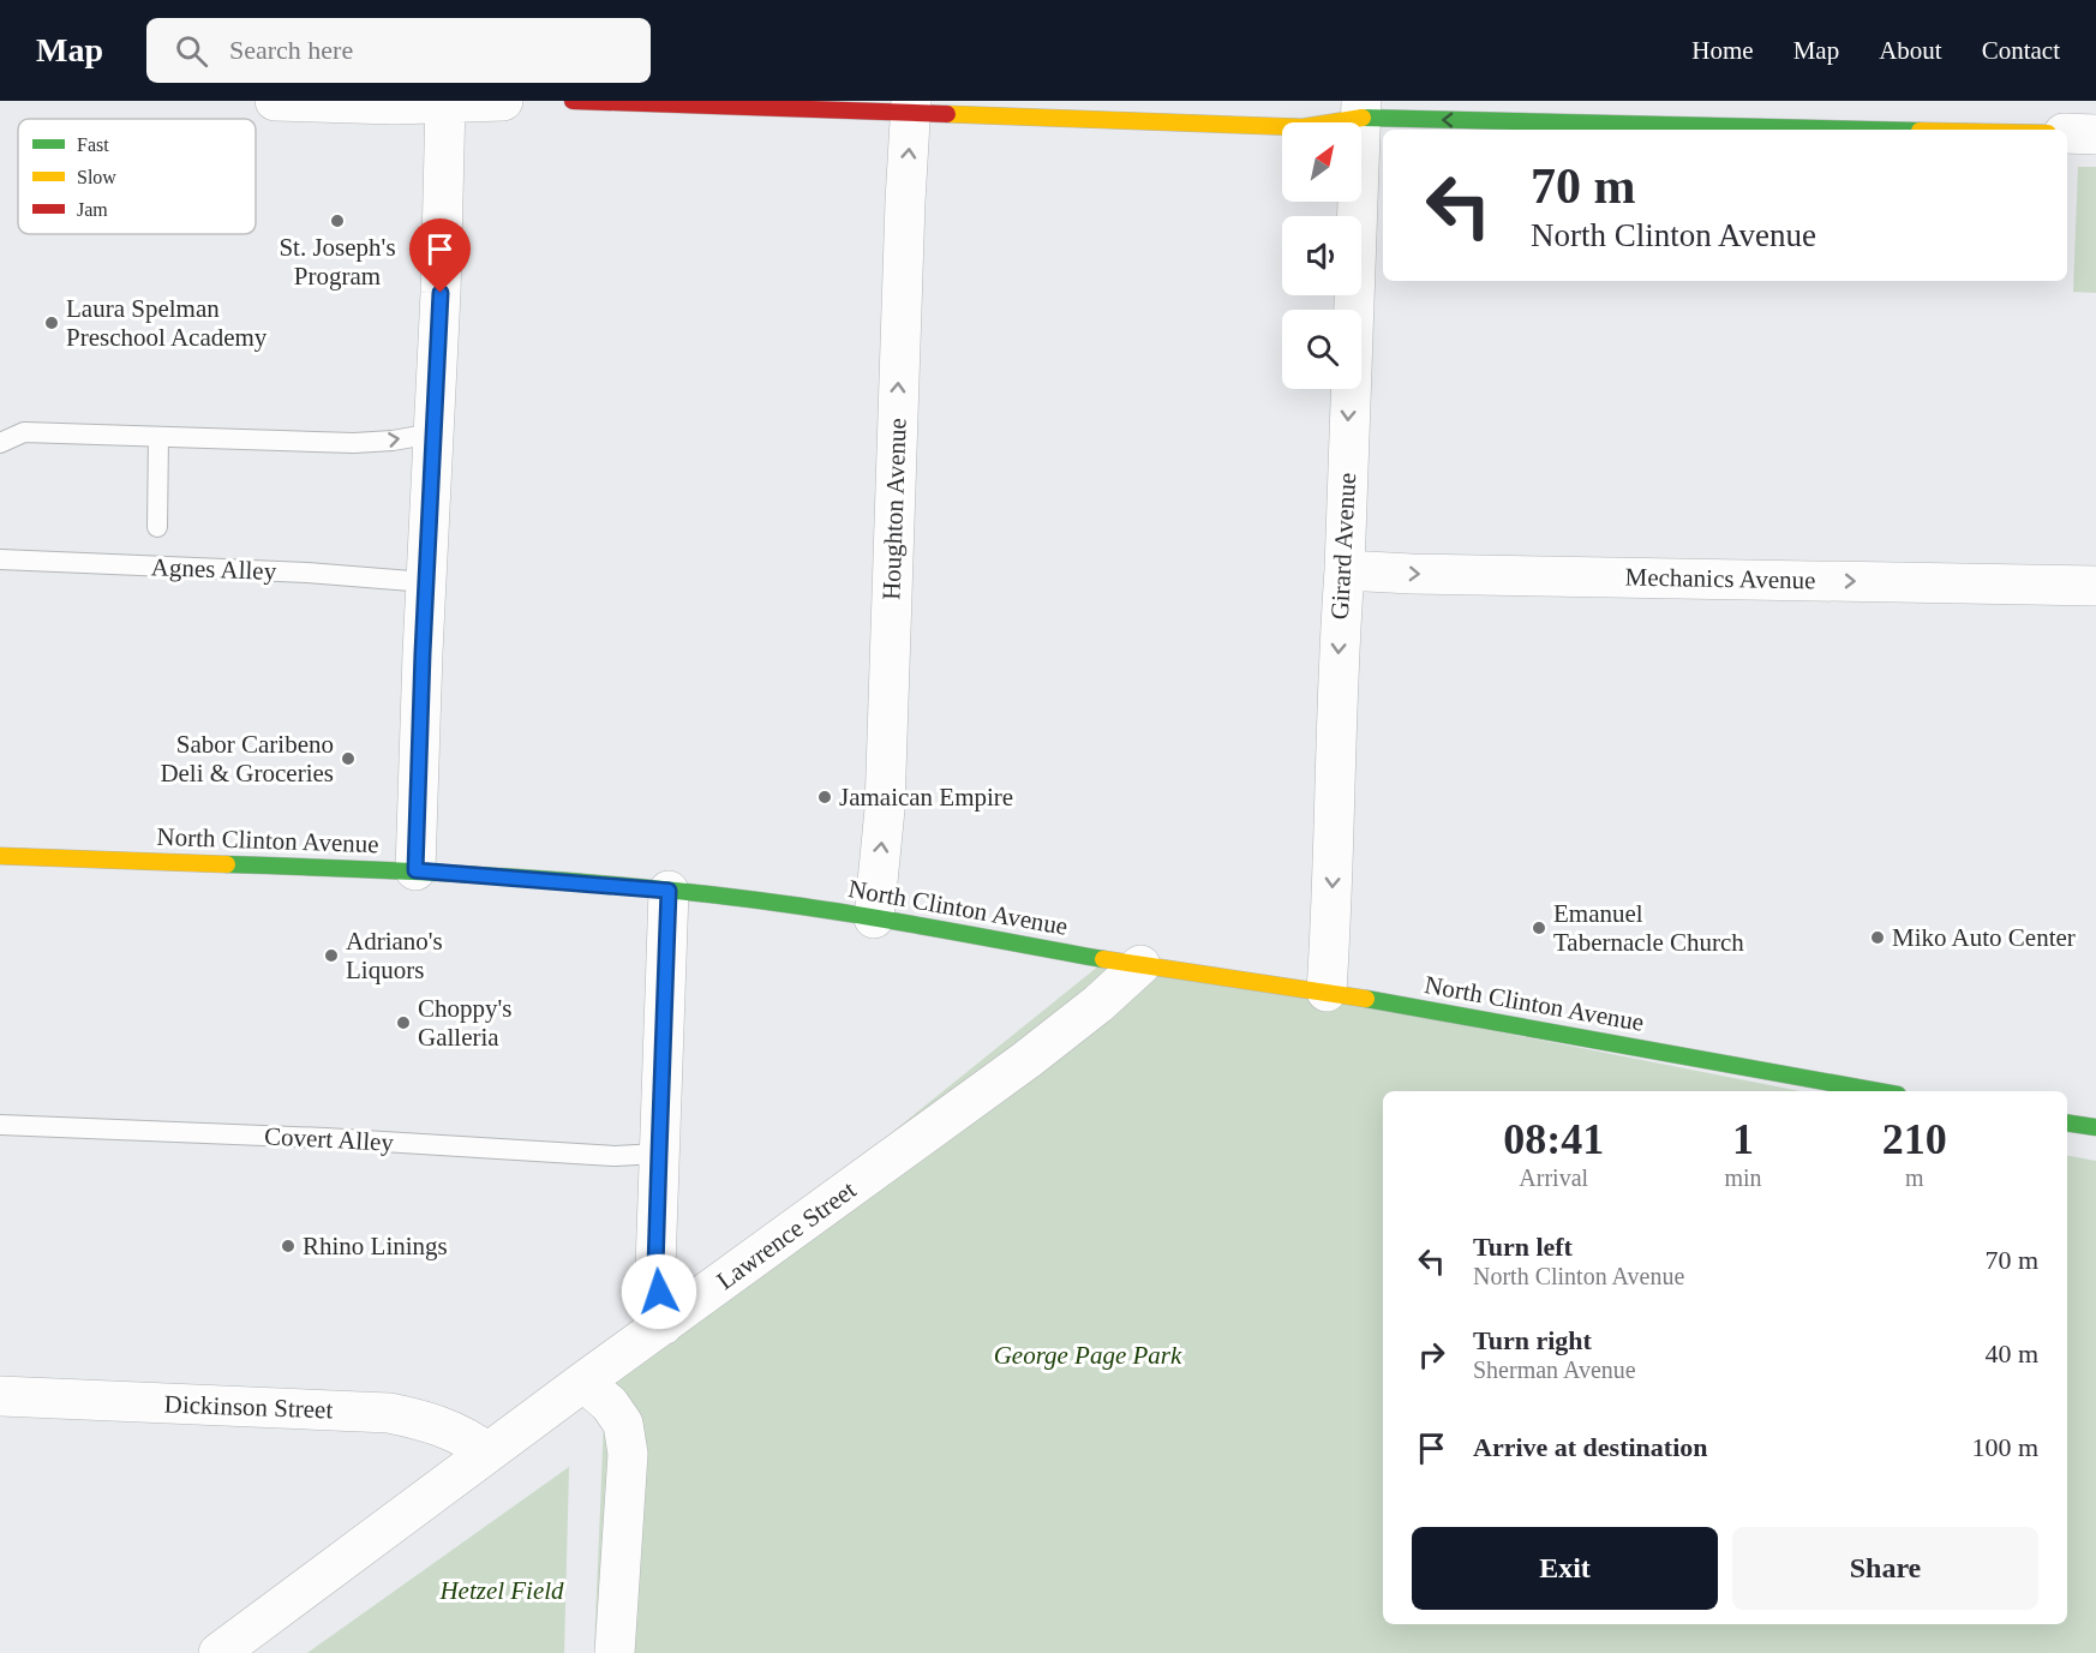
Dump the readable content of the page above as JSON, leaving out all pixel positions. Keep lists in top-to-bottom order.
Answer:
{
  "streets": {
    "street": [
      "Houghton Avenue",
      "Girard Avenue",
      "Mechanics Avenue",
      "North Clinton Avenue",
      "Lawrence Street",
      "Dickinson Street"
    ],
    "lane": ["Agnes Alley", "Covert Alley"]
  },
  "crossings": [
    ["Houghton Avenue", "North Clinton Avenue"],
    ["Girard Avenue", "Mechanics Avenue"],
    ["Girard Avenue", "North Clinton Avenue"],
    ["North Clinton Avenue", "Lawrence Street"],
    ["Lawrence Street", "Dickinson Street"]
  ],
  "one_way": ["Houghton Avenue", "Girard Avenue", "Mechanics Avenue"],
  "parks": ["George Page Park", "Hetzel Field"],
  "places": [
    "St. Joseph's Program",
    "Laura Spelman Preschool Academy",
    "Sabor Caribeno Deli & Groceries",
    "Jamaican Empire",
    "Emanuel Tabernacle Church",
    "Miko Auto Center",
    "Adriano's Liquors",
    "Choppy's Galleria",
    "Rhino Linings"
  ],
  "legend": ["Fast", "Slow", "Jam"],
  "north": "top right",
  "page": {
    "header": "Map",
    "search": "Search here",
    "nav": [
      "Home",
      "Map",
      "About",
      "Contact"
    ],
    "turn": ["70 m", "North Clinton Avenue"],
    "eta": [
      "08:41",
      "Arrival",
      "1",
      "min",
      "210",
      "m"
    ],
    "list": [
      {
        "name": "Turn left",
        "note": "North Clinton Avenue",
        "value": "70 m"
      },
      {
        "name": "Turn right",
        "note": "Sherman Avenue",
        "value": "40 m"
      },
      {
        "name": "Arrive at destination",
        "value": "100 m"
      }
    ],
    "buttons": ["Exit", "Share"]
  }
}
